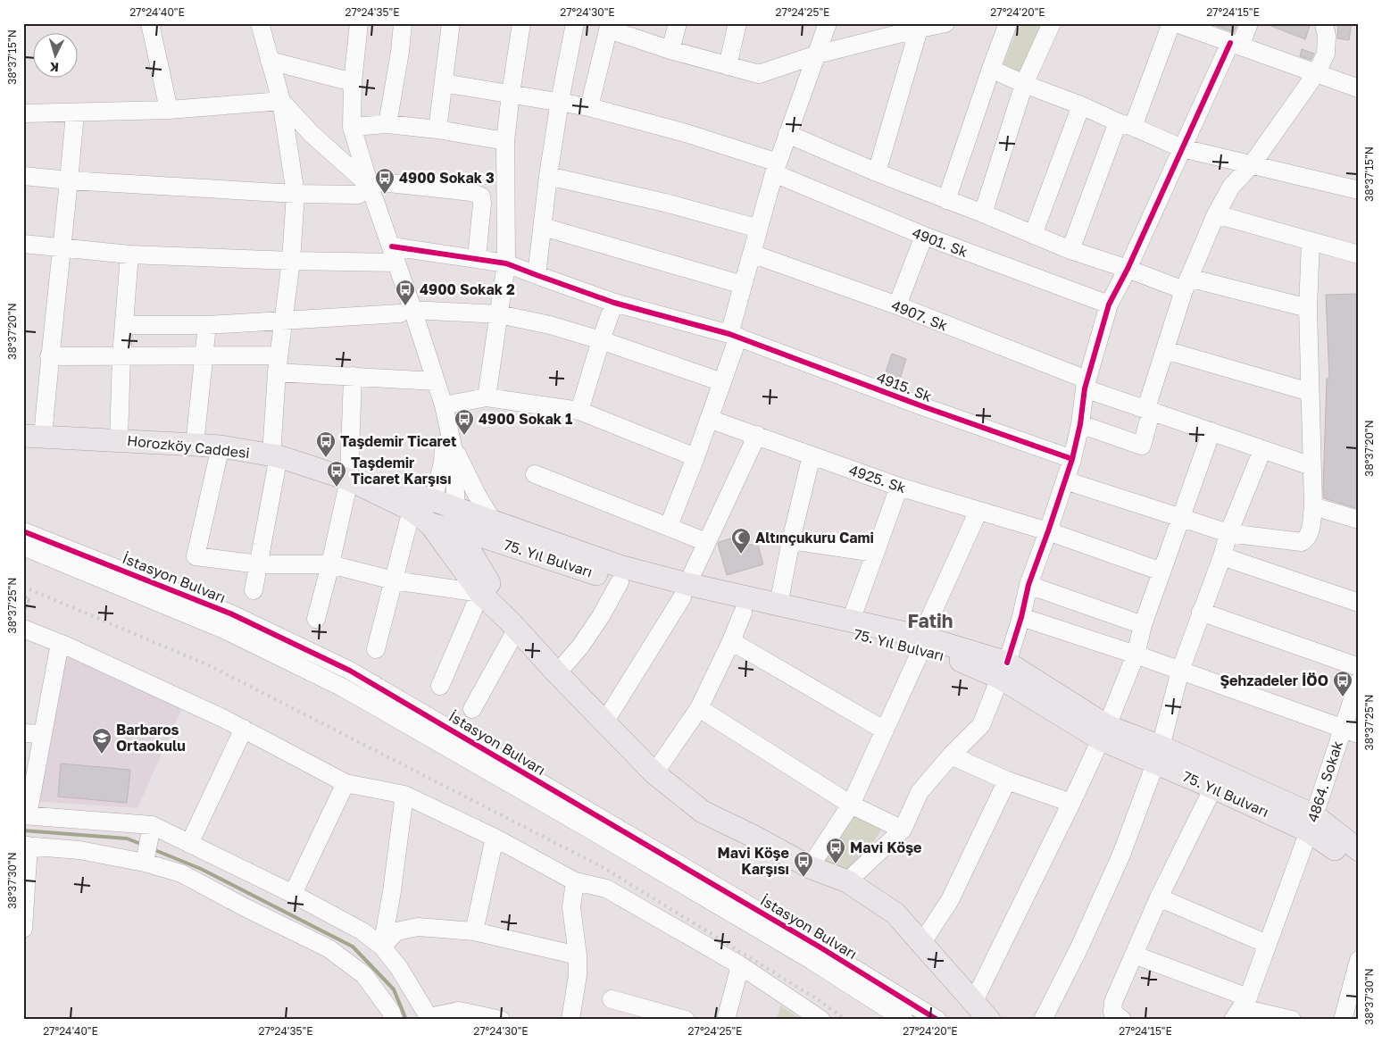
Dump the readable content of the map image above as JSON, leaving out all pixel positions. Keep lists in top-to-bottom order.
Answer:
{
  "streets": {
    "main road": ["Horozköy Caddesi", "75. Yıl Bulvarı"],
    "street": [
      "4901. Sk",
      "4907. Sk",
      "4915. Sk",
      "4925. Sk",
      "İstasyon Bulvarı",
      "4864. Sokak"
    ]
  },
  "crossings": [
    ["75. Yıl Bulvarı", "4864. Sokak"]
  ],
  "districts": ["Fatih"],
  "places": {
    "bus stop": [
      "4900 Sokak 3",
      "4900 Sokak 2",
      "4900 Sokak 1",
      "Taşdemir Ticaret",
      "Taşdemir Ticaret Karşısı",
      "Şehzadeler İÖO",
      "Mavi Köşe",
      "Mavi Köşe Karşısı"
    ],
    "mosque": ["Altınçukuru Cami"],
    "school or university": ["Barbaros Ortaokulu"]
  },
  "north": "bottom",
  "coordinates": [
    "27°24'40\"E",
    "27°24'35\"E",
    "27°24'30\"E",
    "27°24'25\"E",
    "27°24'20\"E",
    "27°24'15\"E",
    "38°37'15\"N",
    "38°37'20\"N",
    "38°37'25\"N",
    "38°37'30\"N"
  ]
}
